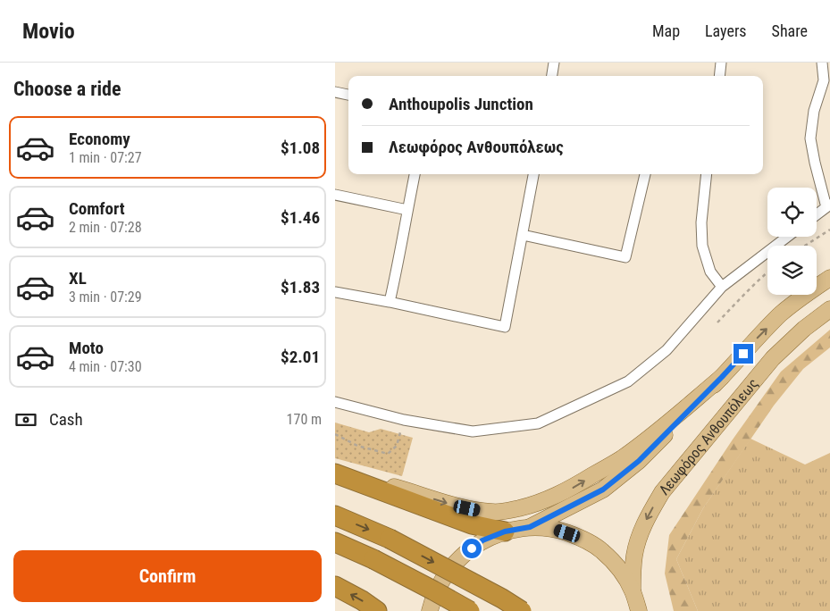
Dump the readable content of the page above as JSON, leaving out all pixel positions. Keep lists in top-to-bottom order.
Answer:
{
  "streets": {
    "main road": ["Λεωφόρος Ανθουπόλεως"]
  },
  "page": {
    "header": "Movio",
    "nav": ["Map", "Layers", "Share"],
    "heading": "Choose a ride",
    "banner": ["Anthoupolis Junction", "Λεωφόρος Ανθουπόλεως"],
    "list": [
      {
        "name": "Economy",
        "note": "1 min · 07:27",
        "value": "$1.08"
      },
      {
        "name": "Comfort",
        "note": "2 min · 07:28",
        "value": "$1.46"
      },
      {
        "name": "XL",
        "note": "3 min · 07:29",
        "value": "$1.83"
      },
      {
        "name": "Moto",
        "note": "4 min · 07:30",
        "value": "$2.01"
      }
    ],
    "pay": ["Cash", "170 m"],
    "buttons": "Confirm"
  }
}
